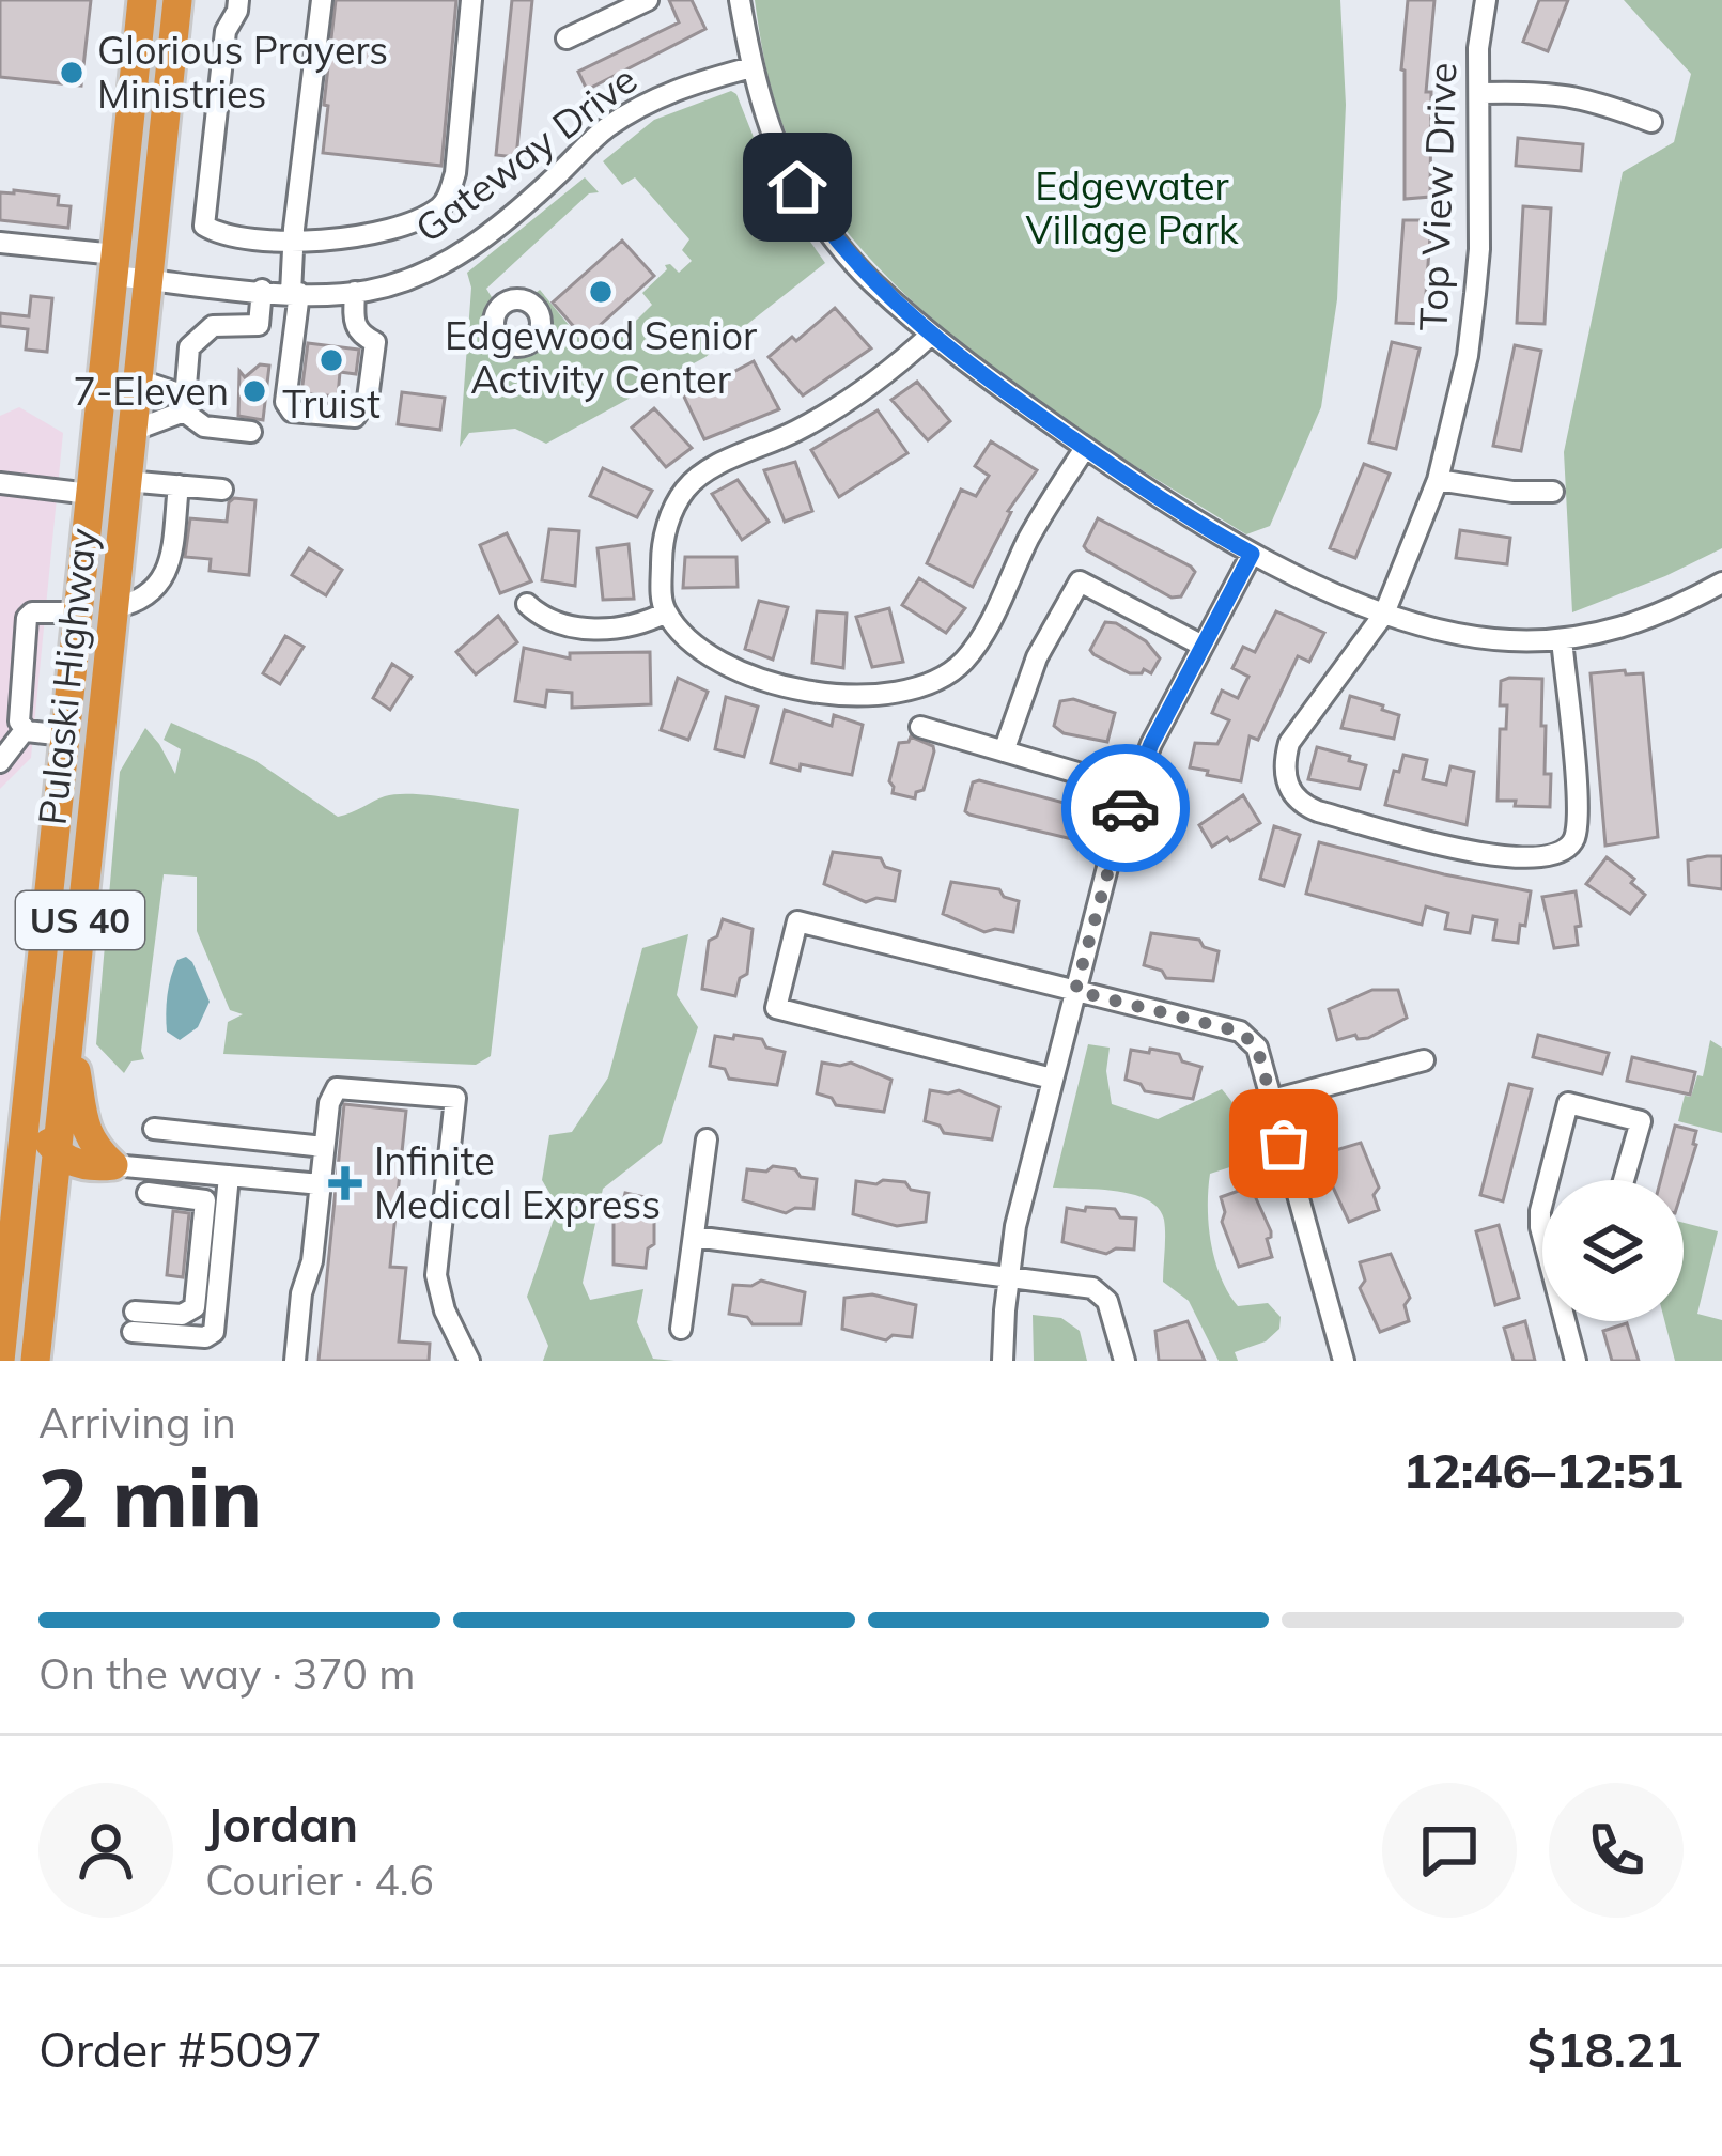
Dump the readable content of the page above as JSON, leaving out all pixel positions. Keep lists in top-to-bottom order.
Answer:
{
  "streets": {
    "highway": ["Pulaski Highway", "US 40"],
    "street": ["Gateway Drive", "Top View Drive"]
  },
  "crossings": [
    ["Gateway Drive", "Pulaski Highway"]
  ],
  "parks": ["Edgewater Village Park"],
  "places": {
    "other": [
      "Glorious Prayers Ministries",
      "Edgewood Senior Activity Center",
      "Truist",
      "7-Eleven"
    ],
    "health": ["Infinite Medical Express"]
  },
  "page": {
    "heading": ["2 min", "Arriving in", "12:46–12:51"],
    "panel": [
      "Jordan",
      "Courier · 4.6",
      "Order #5097",
      "$18.21"
    ],
    "bar": "On the way · 370 m"
  }
}
